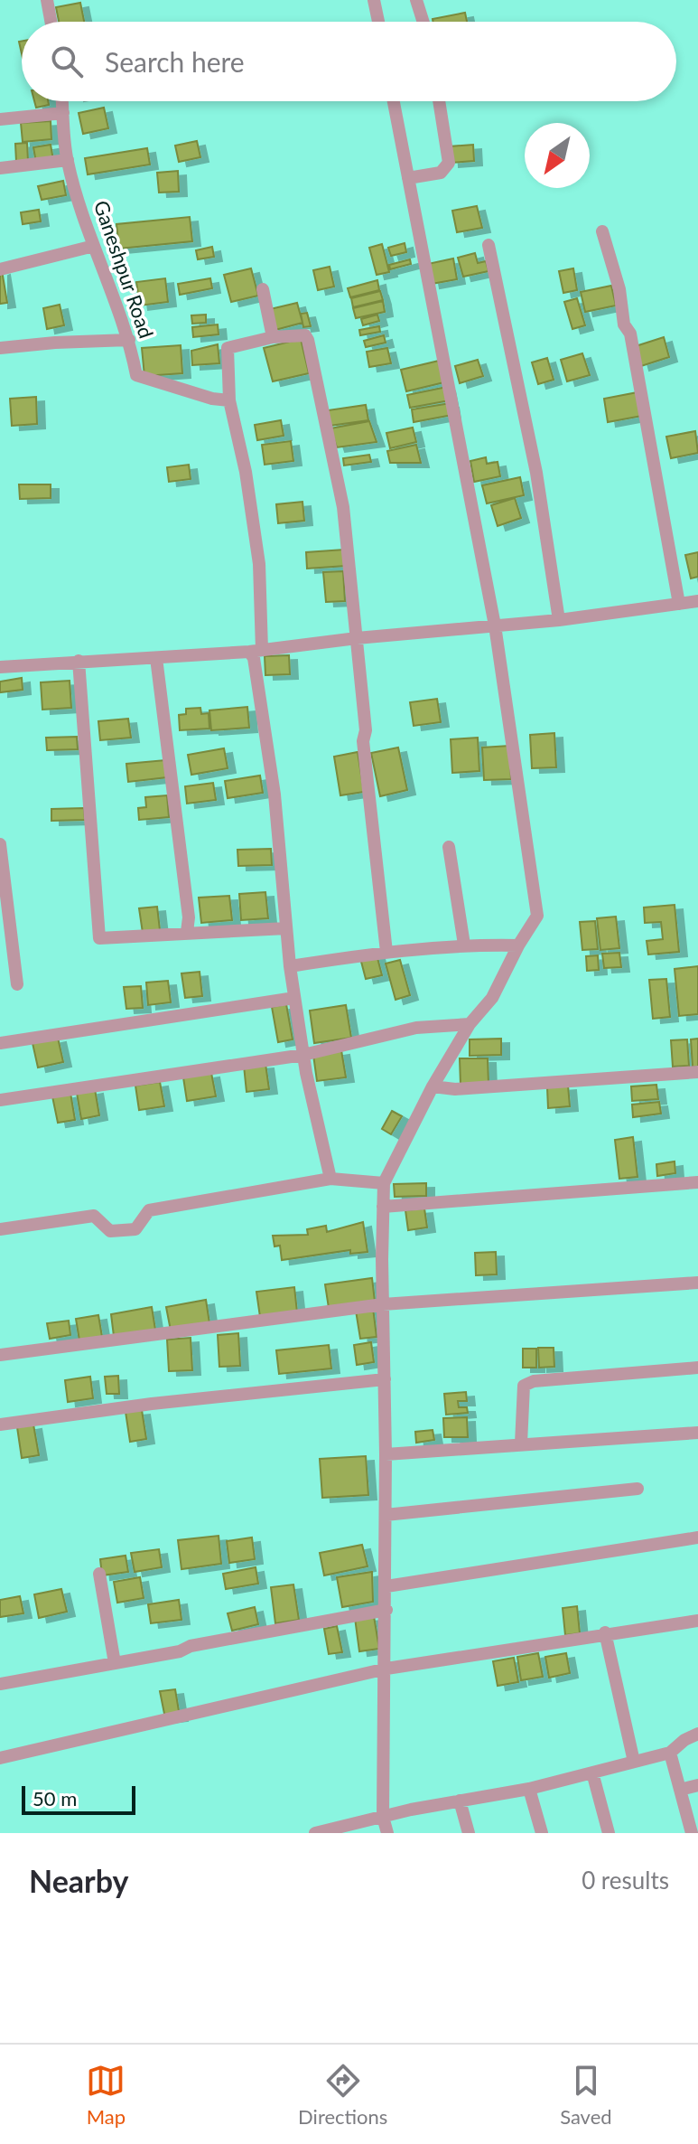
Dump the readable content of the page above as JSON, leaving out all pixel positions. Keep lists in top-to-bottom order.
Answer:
{
  "streets": {
    "street": ["Ganeshpur Road"]
  },
  "scale_bar": "50 m",
  "north": "bottom left",
  "page": {
    "search": "Search here",
    "scale": "50 m",
    "heading": ["Nearby", "0 results"],
    "nav": ["Map", "Directions", "Saved"]
  }
}
